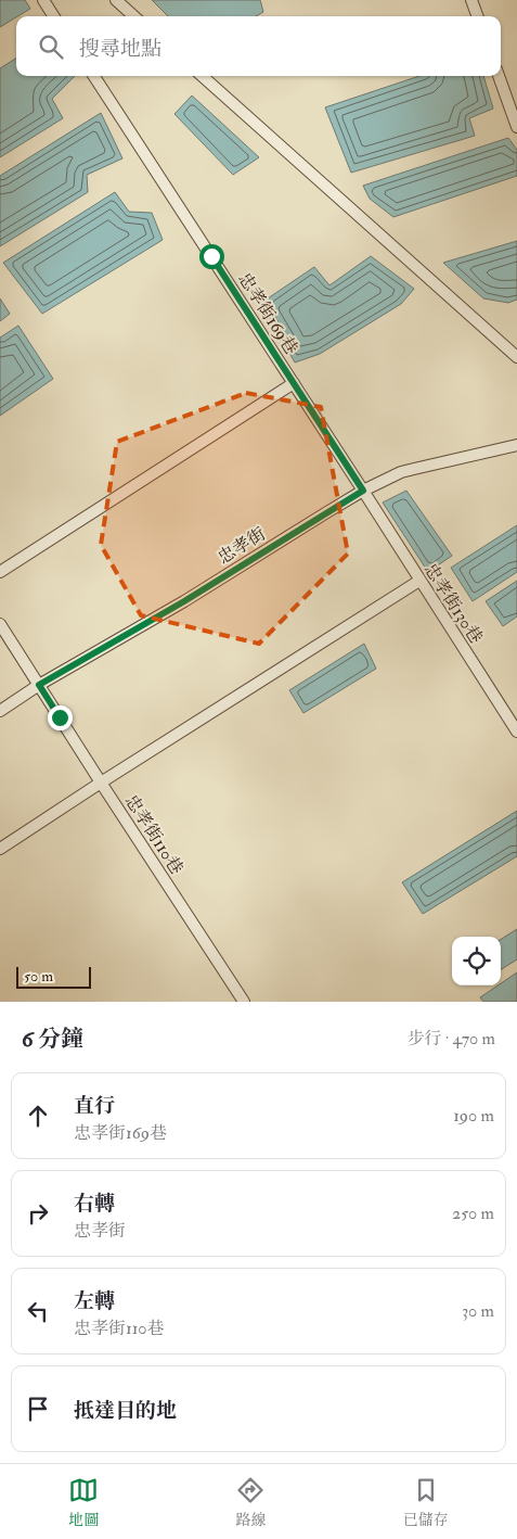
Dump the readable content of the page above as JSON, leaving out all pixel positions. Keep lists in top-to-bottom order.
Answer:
{
  "streets": {
    "street": [
      "忠孝街169巷",
      "忠孝街",
      "忠孝街130巷",
      "忠孝街110巷"
    ]
  },
  "crossings": [
    ["忠孝街169巷", "忠孝街"],
    ["忠孝街169巷", "忠孝街130巷"],
    ["忠孝街", "忠孝街130巷"],
    ["忠孝街", "忠孝街110巷"]
  ],
  "scale_bar": "50 m",
  "page": {
    "search": "搜尋地點",
    "scale": "50 m",
    "heading": ["6 分鐘", "步行 · 470 m"],
    "list": [
      ["直行", "忠孝街169巷", "190 m"],
      ["右轉", "忠孝街", "250 m"],
      ["左轉", "忠孝街110巷", "30 m"],
      "抵達目的地"
    ],
    "nav": ["地圖", "路線", "已儲存"]
  }
}
